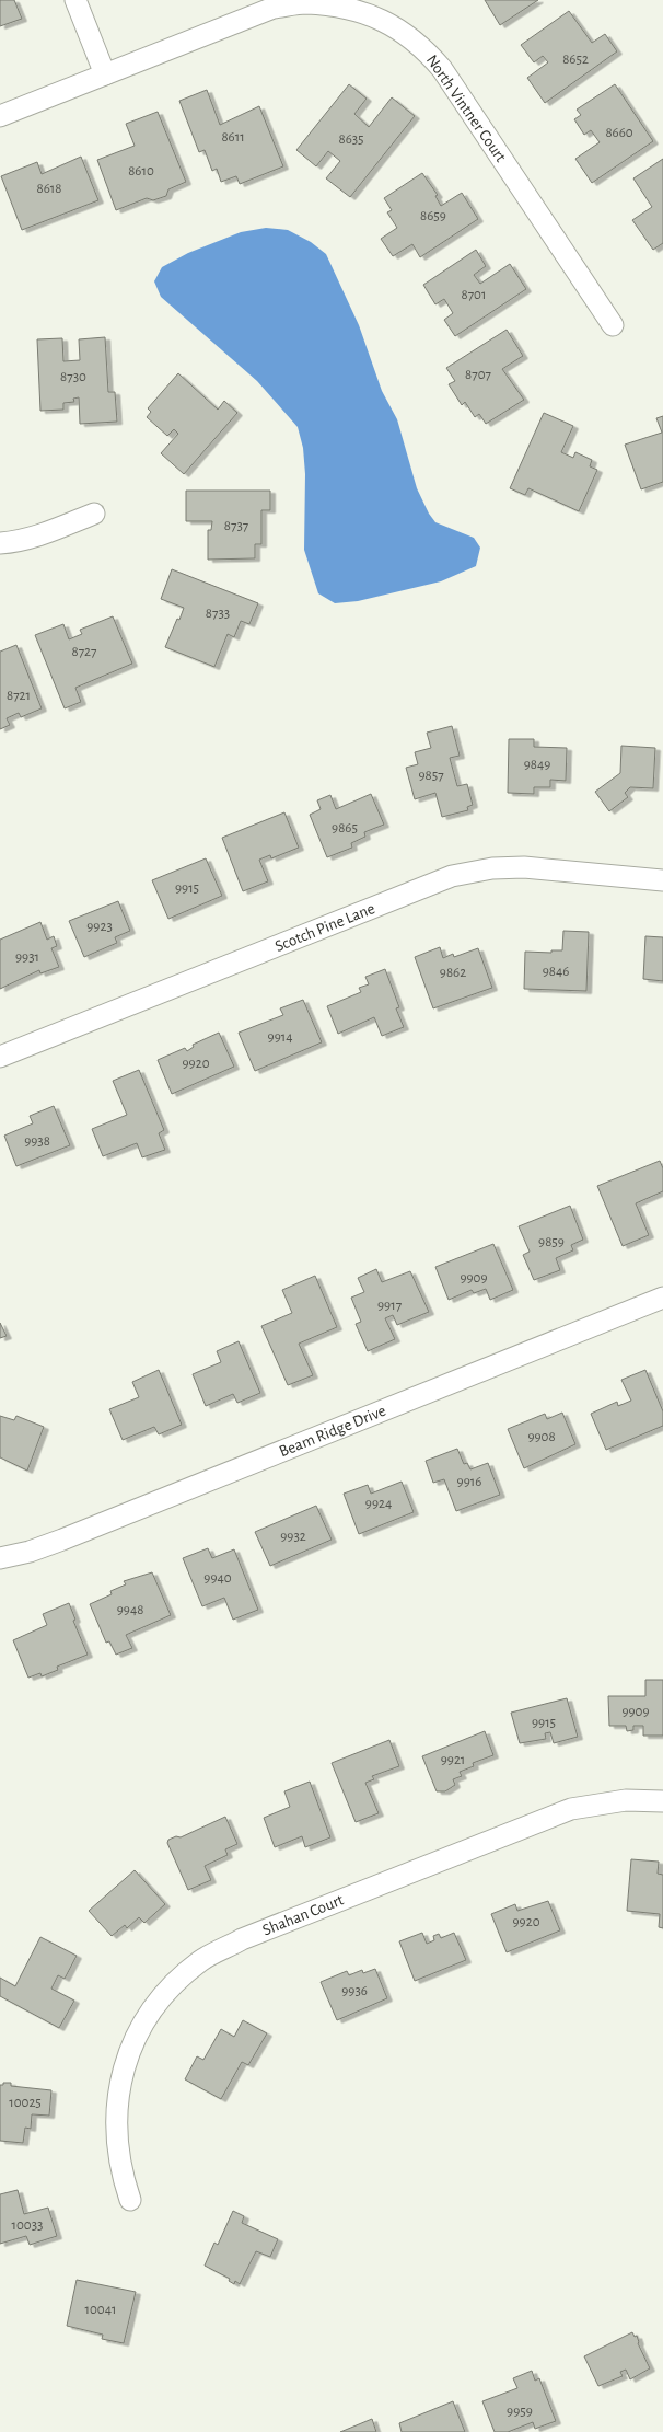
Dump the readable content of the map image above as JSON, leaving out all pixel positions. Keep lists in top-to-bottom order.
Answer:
{
  "streets": {
    "street": [
      "North Vintner Court",
      "Scotch Pine Lane",
      "Beam Ridge Drive",
      "Shahan Court"
    ]
  },
  "house_numbers": [
    "8652",
    "8660",
    "8611",
    "8635",
    "8610",
    "8618",
    "8659",
    "8701",
    "8707",
    "8730",
    "8737",
    "8733",
    "8727",
    "8721",
    "9849",
    "9857",
    "9865",
    "9915",
    "9923",
    "9931",
    "9846",
    "9862",
    "9914",
    "9920",
    "9938",
    "9859",
    "9909",
    "9917",
    "9908",
    "9916",
    "9924",
    "9932",
    "9940",
    "9948",
    "9909",
    "9915",
    "9921",
    "9920",
    "9936",
    "10025",
    "10033",
    "10041",
    "9959"
  ]
}
